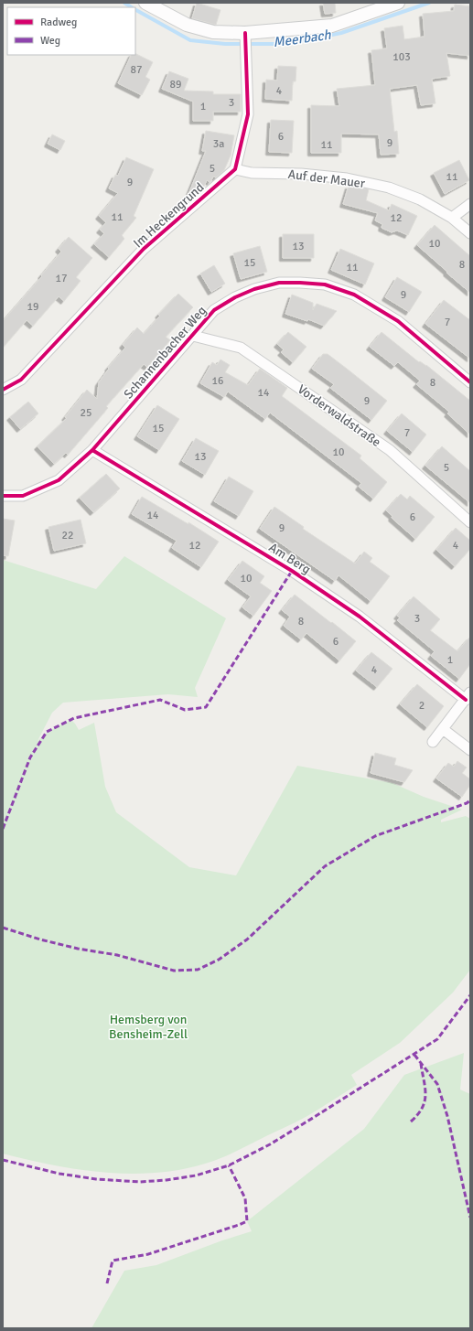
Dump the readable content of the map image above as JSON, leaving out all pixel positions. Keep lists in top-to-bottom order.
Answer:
{
  "streets": {
    "street": [
      "Auf der Mauer",
      "Im Heckengrund",
      "Schannenbacher Weg",
      "Vorderwaldstraße",
      "Am Berg"
    ]
  },
  "crossings": [
    ["Auf der Mauer", "Im Heckengrund"],
    ["Schannenbacher Weg", "Vorderwaldstraße"],
    ["Schannenbacher Weg", "Am Berg"]
  ],
  "water": ["Meerbach"],
  "parks": ["Hemsberg von Bensheim-Zell"],
  "house_numbers": [
    "103",
    "87",
    "89",
    "4",
    "3",
    "1",
    "6",
    "9",
    "3a",
    "11",
    "5",
    "11",
    "9",
    "11",
    "12",
    "10",
    "13",
    "15",
    "8",
    "11",
    "17",
    "9",
    "19",
    "7",
    "16",
    "8",
    "14",
    "9",
    "25",
    "15",
    "7",
    "10",
    "13",
    "5",
    "14",
    "6",
    "9",
    "22",
    "12",
    "4",
    "10",
    "3",
    "8",
    "6",
    "1",
    "4",
    "2"
  ],
  "legend": ["Radweg", "Weg"]
}
